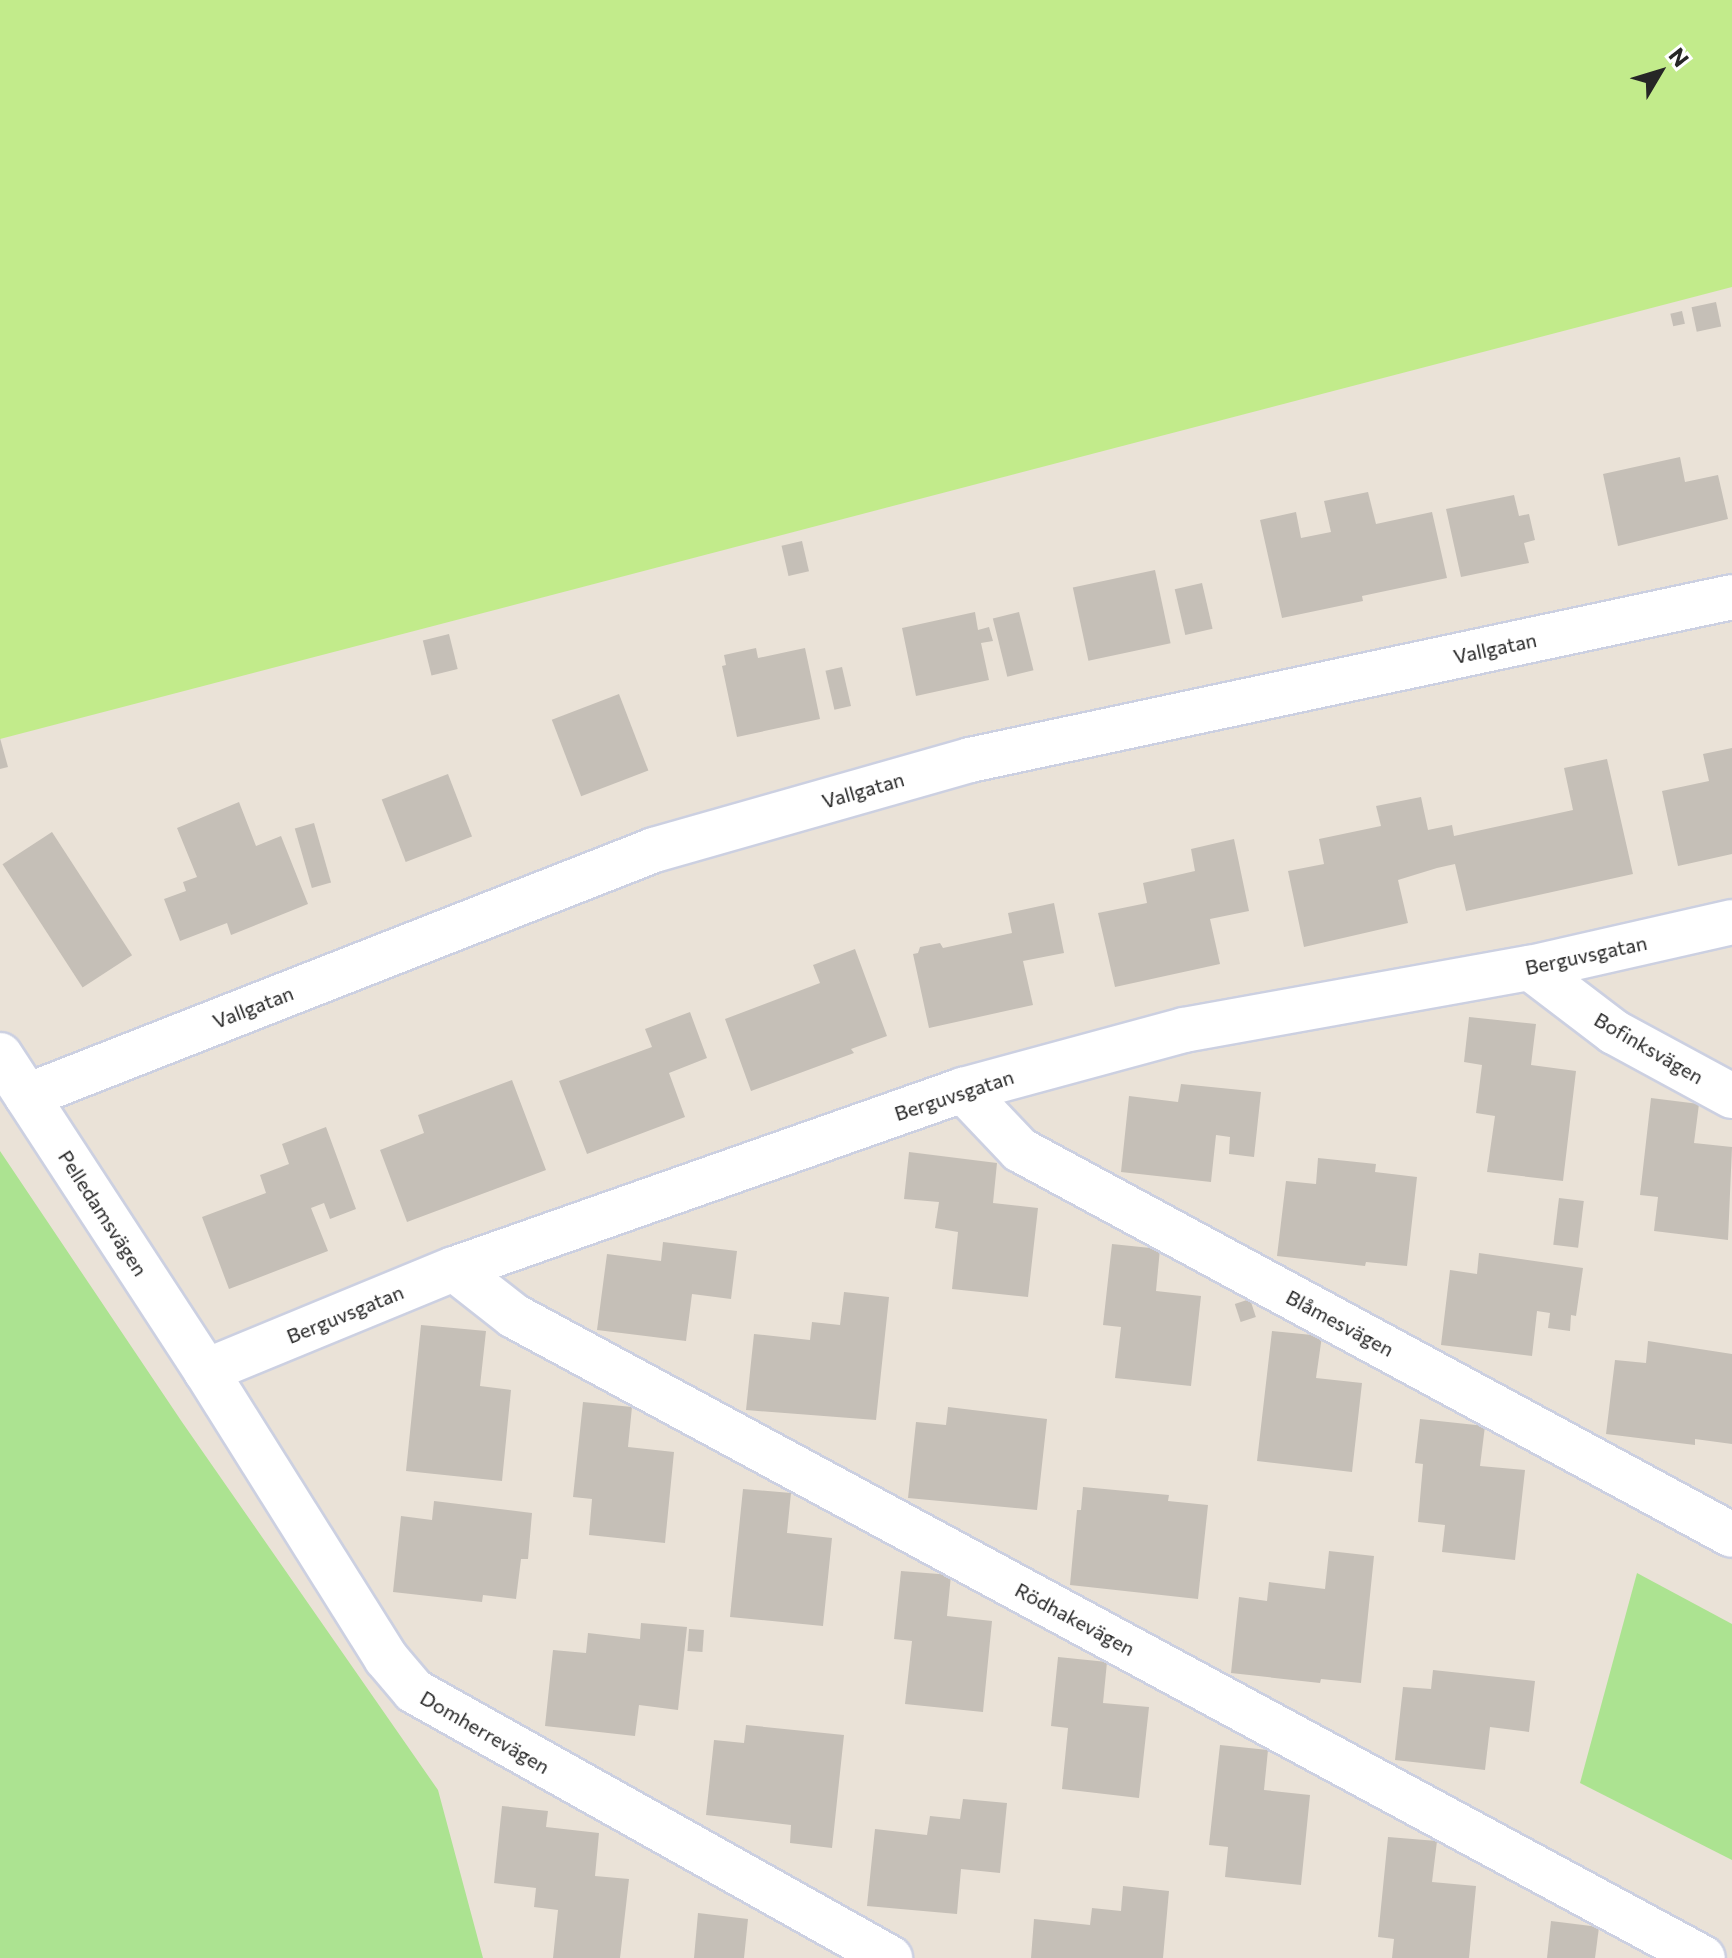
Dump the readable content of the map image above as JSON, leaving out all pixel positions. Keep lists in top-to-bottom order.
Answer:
{
  "streets": {
    "street": [
      "Vallgatan",
      "Berguvsgatan",
      "Bofinksvägen",
      "Pelledamsvägen",
      "Blåmesvägen",
      "Rödhakevägen",
      "Domherrevägen"
    ]
  },
  "crossings": [
    ["Vallgatan", "Pelledamsvägen"],
    ["Berguvsgatan", "Bofinksvägen"],
    ["Berguvsgatan", "Pelledamsvägen"],
    ["Berguvsgatan", "Blåmesvägen"],
    ["Berguvsgatan", "Rödhakevägen"],
    ["Berguvsgatan", "Domherrevägen"],
    ["Pelledamsvägen", "Domherrevägen"]
  ],
  "north": "top right"
}
